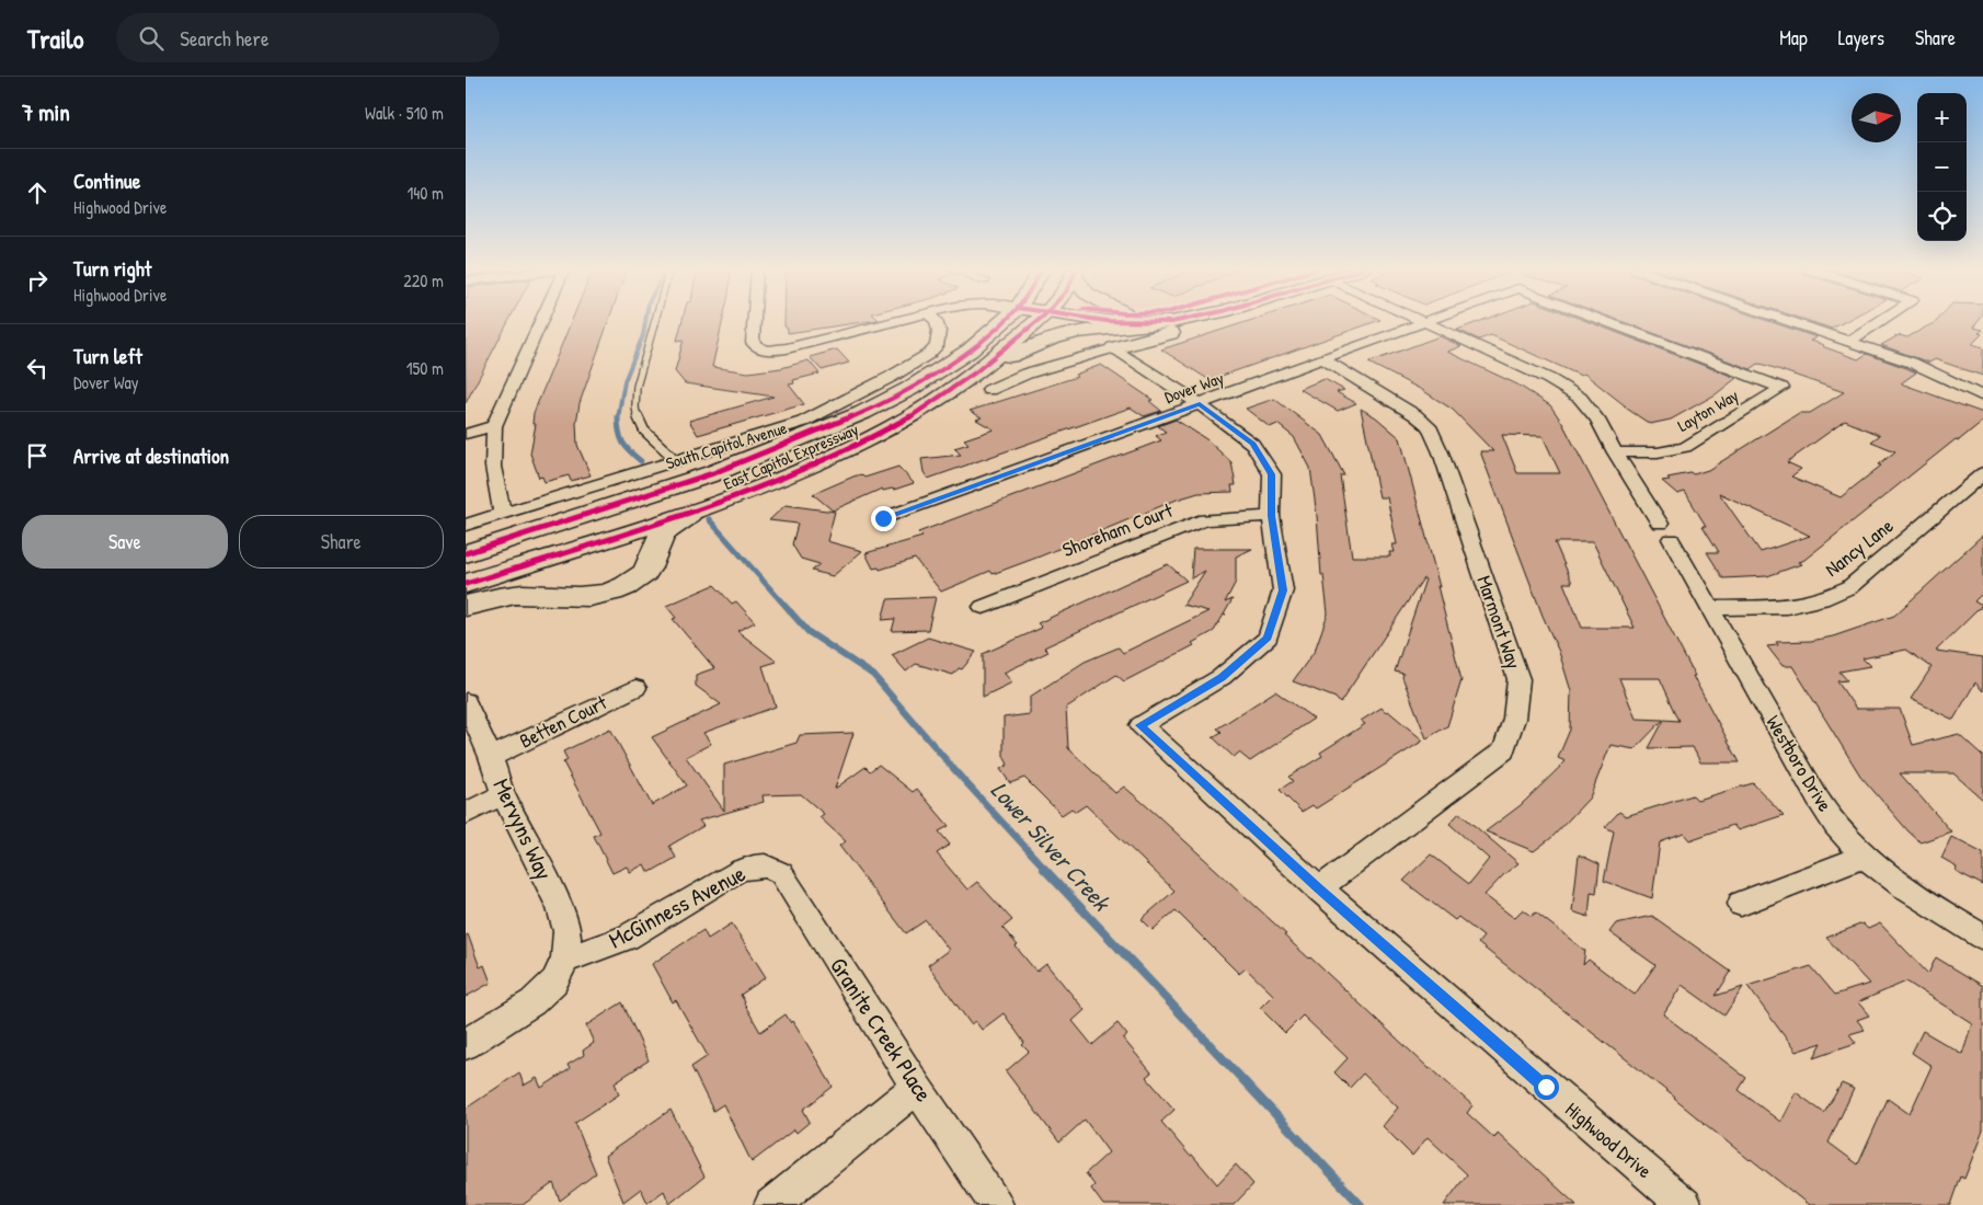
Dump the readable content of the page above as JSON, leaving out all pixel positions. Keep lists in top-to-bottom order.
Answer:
{
  "streets": {
    "main road": ["East Capitol Expressway"],
    "street": [
      "Dover Way",
      "Layton Way",
      "South Capitol Avenue",
      "Shoreham Court",
      "Nancy Lane",
      "Marmont Way",
      "Betten Court",
      "Westboro Drive",
      "Mervyns Way",
      "McGinness Avenue",
      "Granite Creek Place",
      "Highwood Drive"
    ]
  },
  "crossings": [
    ["Dover Way", "Layton Way"],
    ["Dover Way", "Marmont Way"],
    ["Dover Way", "Westboro Drive"],
    ["Dover Way", "Highwood Drive"],
    ["Layton Way", "Westboro Drive"],
    ["Shoreham Court", "Highwood Drive"],
    ["Nancy Lane", "Westboro Drive"],
    ["Marmont Way", "Highwood Drive"],
    ["Betten Court", "Mervyns Way"],
    ["Mervyns Way", "McGinness Avenue"],
    ["McGinness Avenue", "Granite Creek Place"]
  ],
  "water": ["Lower Silver Creek"],
  "north": "right",
  "page": {
    "header": "Trailo",
    "search": "Search here",
    "nav": ["Map", "Layers", "Share"],
    "heading": ["7 min", "Walk · 510 m"],
    "map_buttons": ["+", "−"],
    "list": [
      ["Continue", "Highwood Drive", "140 m"],
      ["Turn right", "Highwood Drive", "220 m"],
      ["Turn left", "Dover Way", "150 m"],
      "Arrive at destination"
    ],
    "buttons": ["Save", "Share"]
  }
}
